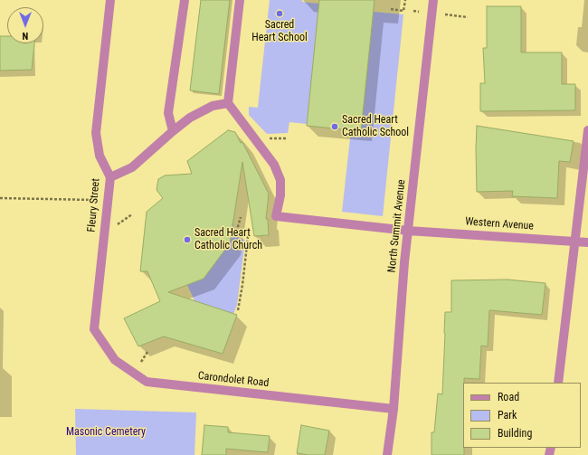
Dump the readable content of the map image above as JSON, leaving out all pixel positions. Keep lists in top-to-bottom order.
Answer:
{
  "streets": {
    "street": [
      "Fleury Street",
      "Western Avenue",
      "North Summit Avenue",
      "Carondolet Road"
    ]
  },
  "crossings": [
    ["Fleury Street", "Carondolet Road"],
    ["Western Avenue", "North Summit Avenue"],
    ["North Summit Avenue", "Carondolet Road"]
  ],
  "parks": ["Masonic Cemetery"],
  "places": ["Sacred Heart School", "Sacred Heart Catholic School", "Sacred Heart Catholic Church"],
  "legend": ["Road", "Park", "Building"],
  "north": "bottom"
}
